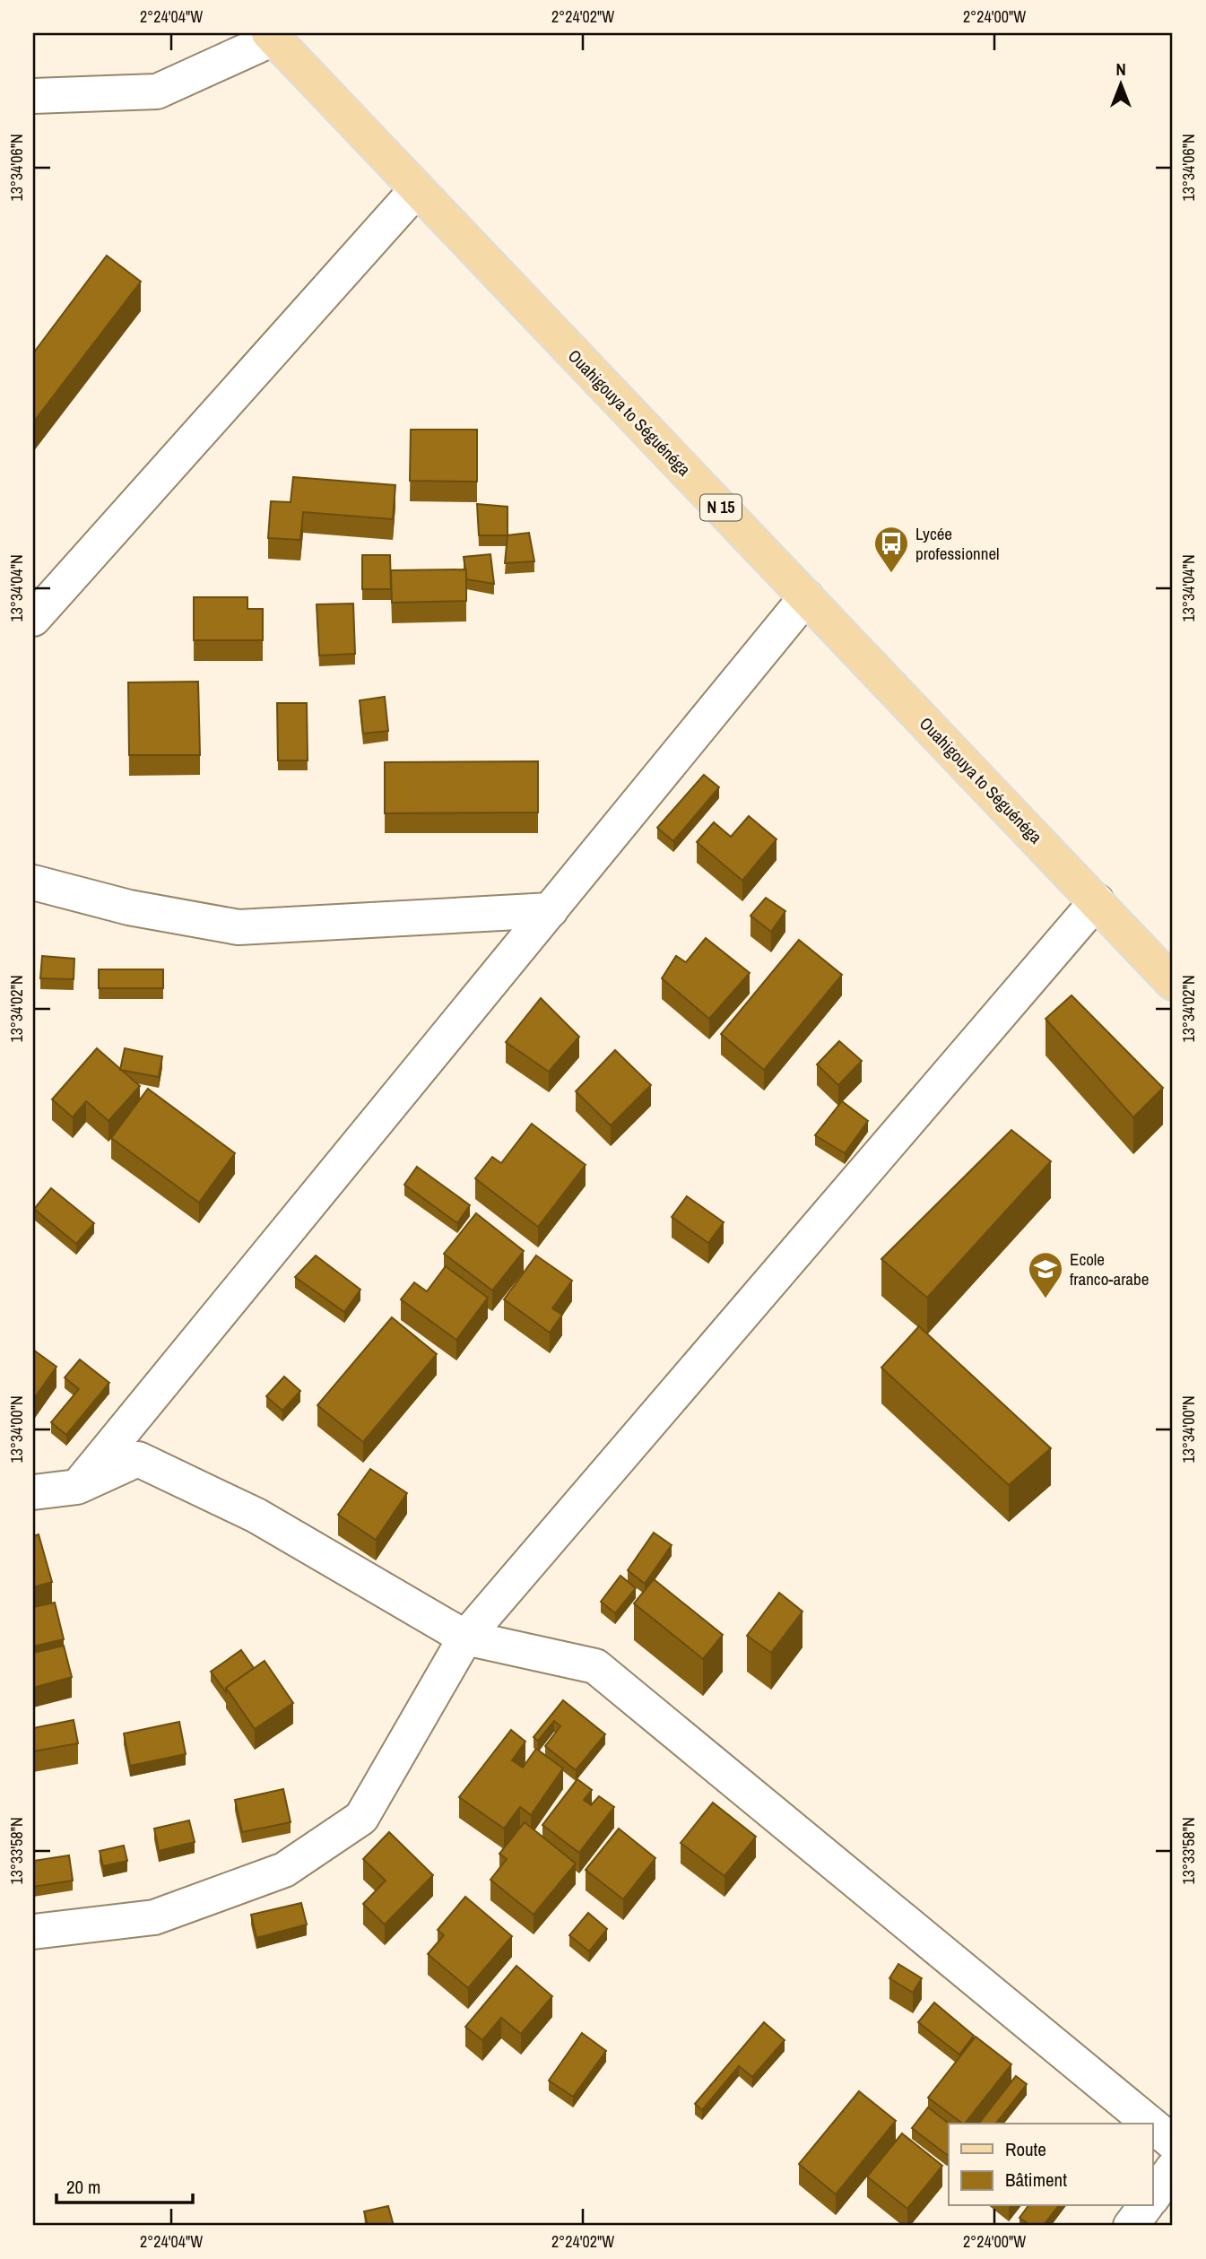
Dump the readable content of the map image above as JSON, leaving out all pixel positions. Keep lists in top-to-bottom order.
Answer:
{
  "streets": {
    "main road": ["Ouahigouya to Séguénéga", "N 15"]
  },
  "places": {
    "bus stop": ["Lycée professionnel"],
    "school or university": ["Ecole franco-arabe"]
  },
  "legend": ["Route", "Bâtiment"],
  "scale_bar": "20 m",
  "north": "top",
  "coordinates": [
    "2°24'04\"W",
    "2°24'02\"W",
    "2°24'00\"W",
    "13°34'06\"N",
    "13°34'04\"N",
    "13°34'02\"N",
    "13°34'00\"N",
    "13°33'58\"N"
  ]
}
